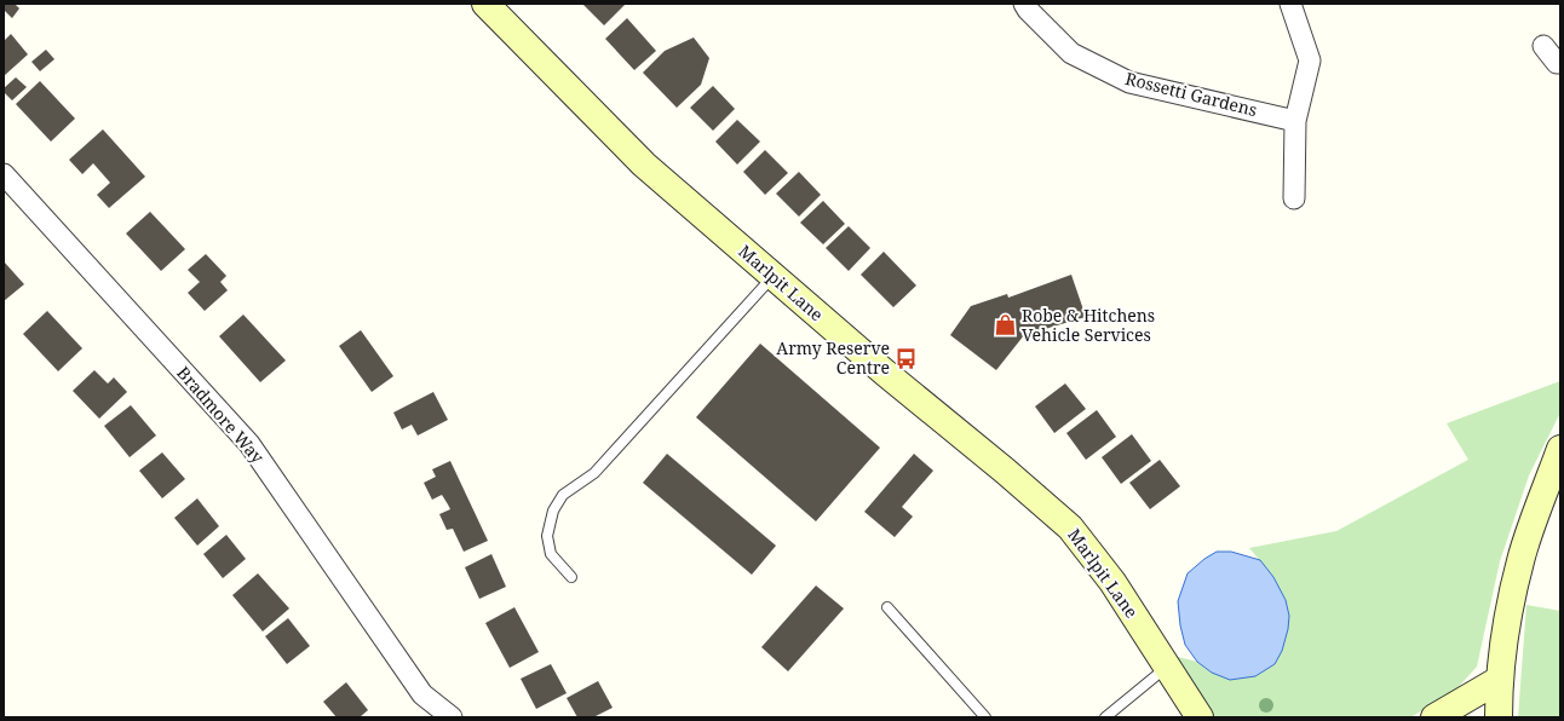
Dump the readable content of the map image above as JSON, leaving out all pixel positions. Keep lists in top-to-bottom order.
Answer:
{
  "streets": {
    "main road": ["Marlpit Lane"],
    "street": ["Rossetti Gardens", "Bradmore Way"]
  },
  "places": {
    "shop": ["Robe & Hitchens Vehicle Services"],
    "bus stop": ["Army Reserve Centre"]
  }
}
